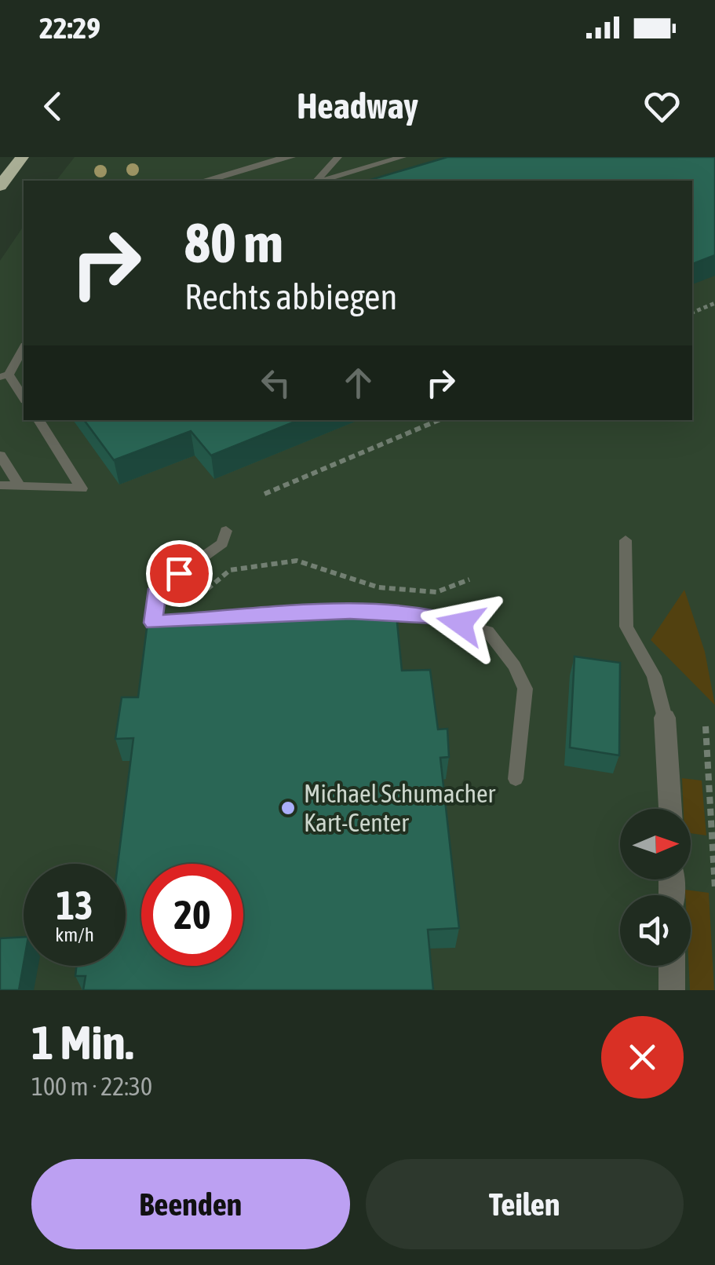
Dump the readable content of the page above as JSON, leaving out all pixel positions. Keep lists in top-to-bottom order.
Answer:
{
  "places": ["Michael Schumacher Kart-Center"],
  "north": "right",
  "page": {
    "status": "22:29",
    "header": "Headway",
    "turn": ["80 m", "Rechts abbiegen"],
    "speed": "13 km/h",
    "limit": "20",
    "heading": ["1 Min.", "100 m · 22:30"],
    "buttons": ["Beenden", "Teilen"]
  }
}
